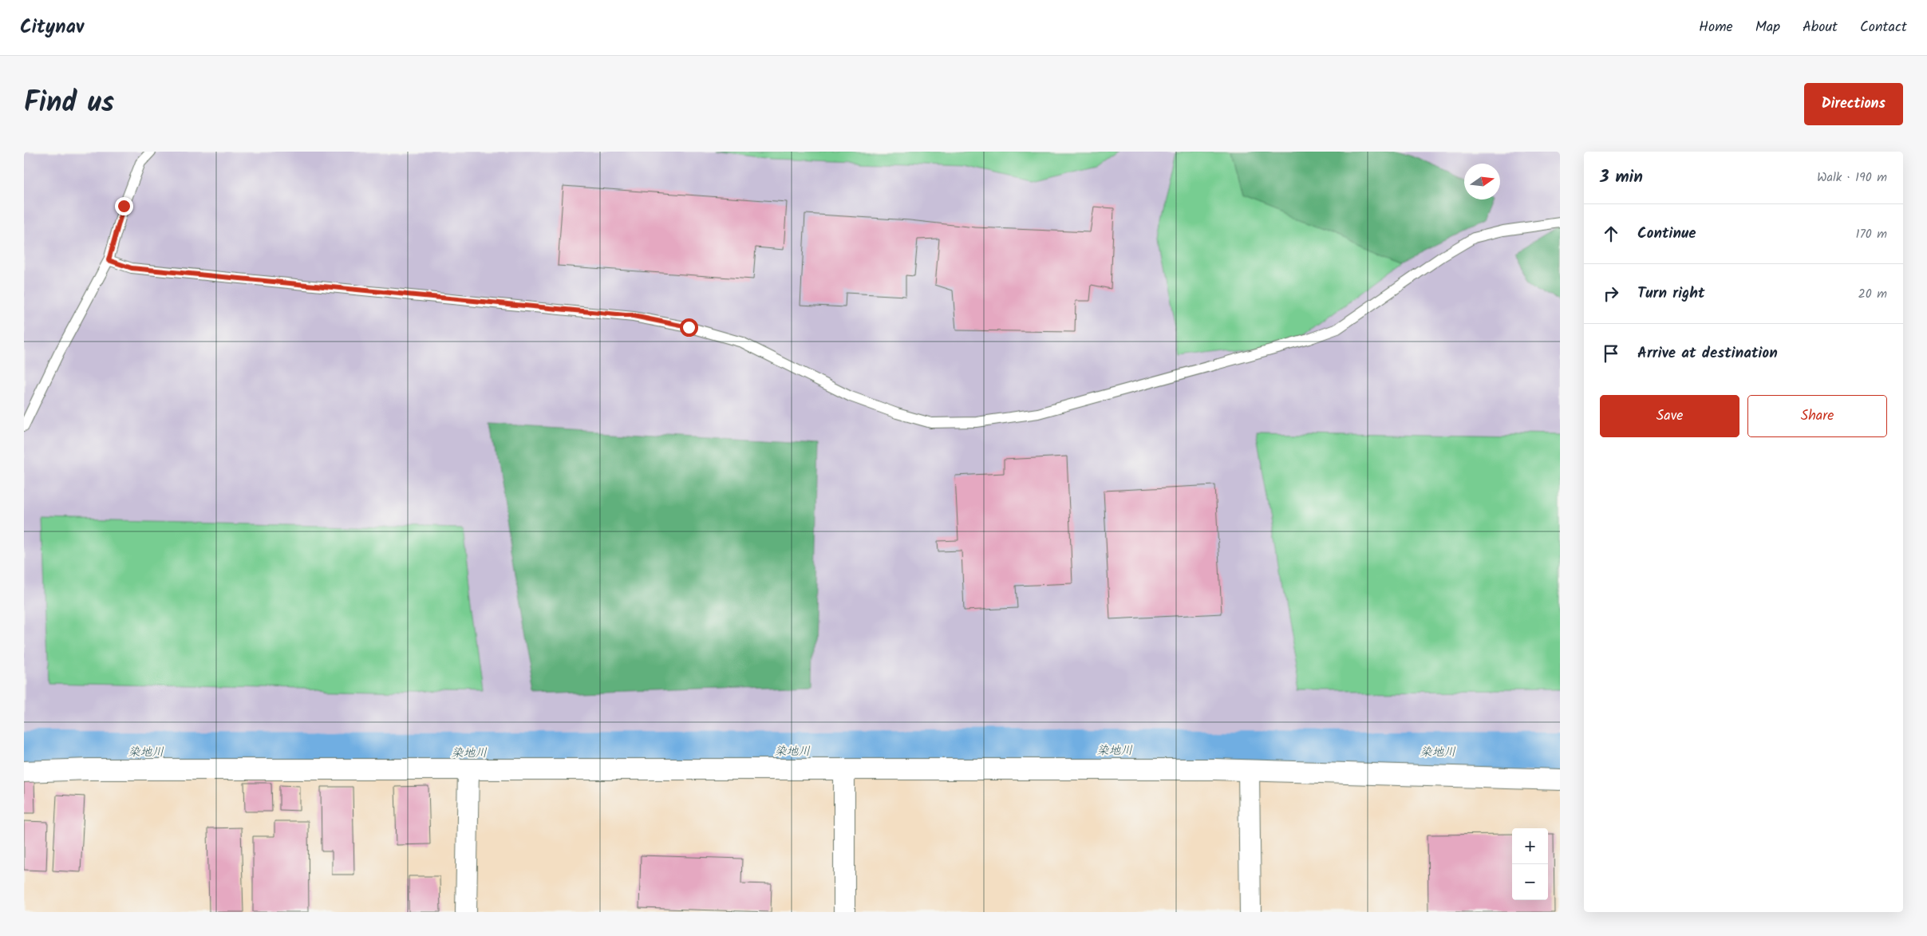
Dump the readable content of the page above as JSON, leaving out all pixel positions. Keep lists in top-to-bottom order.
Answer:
{
  "water": ["染地川"],
  "north": "right",
  "page": {
    "header": "Citynav",
    "nav": [
      "Home",
      "Map",
      "About",
      "Contact"
    ],
    "title": "Find us",
    "buttons": [
      "Directions",
      ["Save", "Share"]
    ],
    "heading": ["3 min", "Walk · 190 m"],
    "list": [
      ["Continue", "170 m"],
      ["Turn right", "20 m"],
      "Arrive at destination"
    ],
    "map_buttons": ["+", "−"]
  }
}
